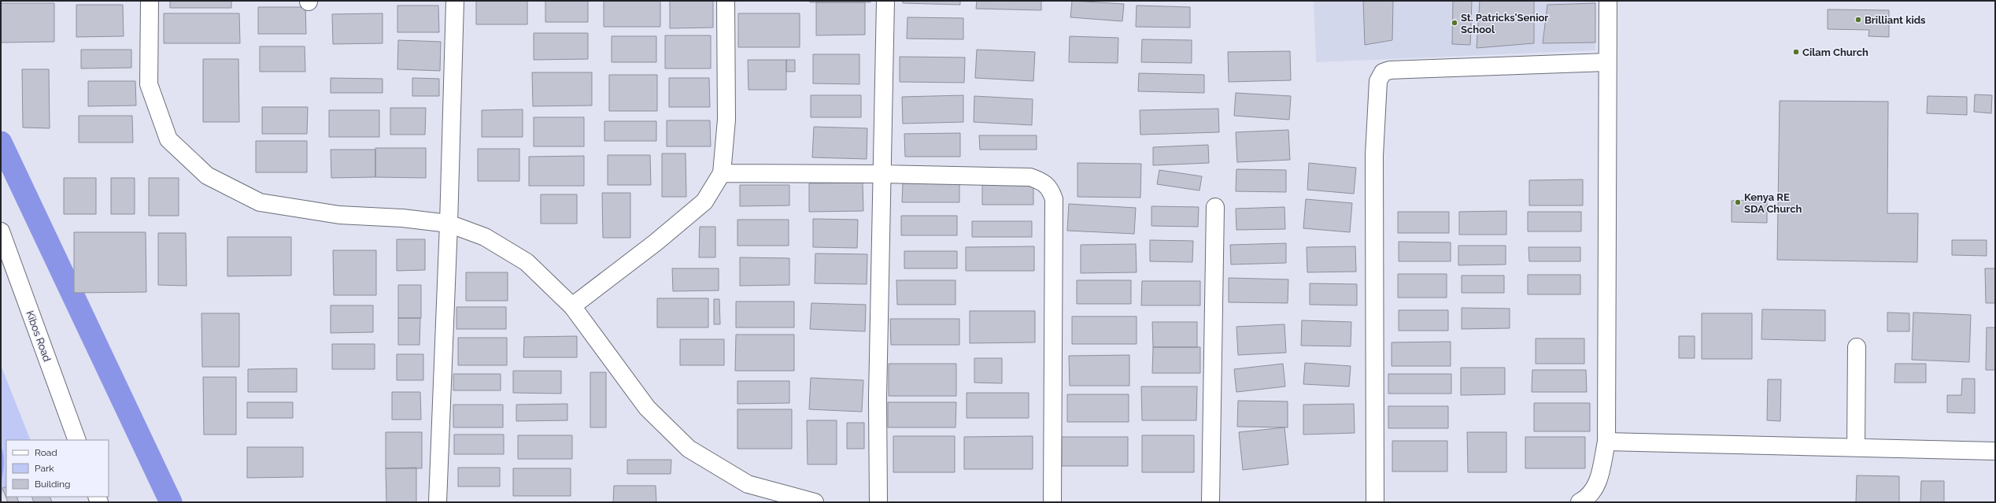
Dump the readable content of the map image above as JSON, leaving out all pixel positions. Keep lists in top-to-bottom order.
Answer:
{
  "streets": {
    "street": ["Kibos Road"]
  },
  "places": [
    "Brilliant kids",
    "St. Patricks'Senior School",
    "Cilam Church",
    "Kenya RE SDA Church"
  ],
  "legend": ["Road", "Park", "Building"]
}
